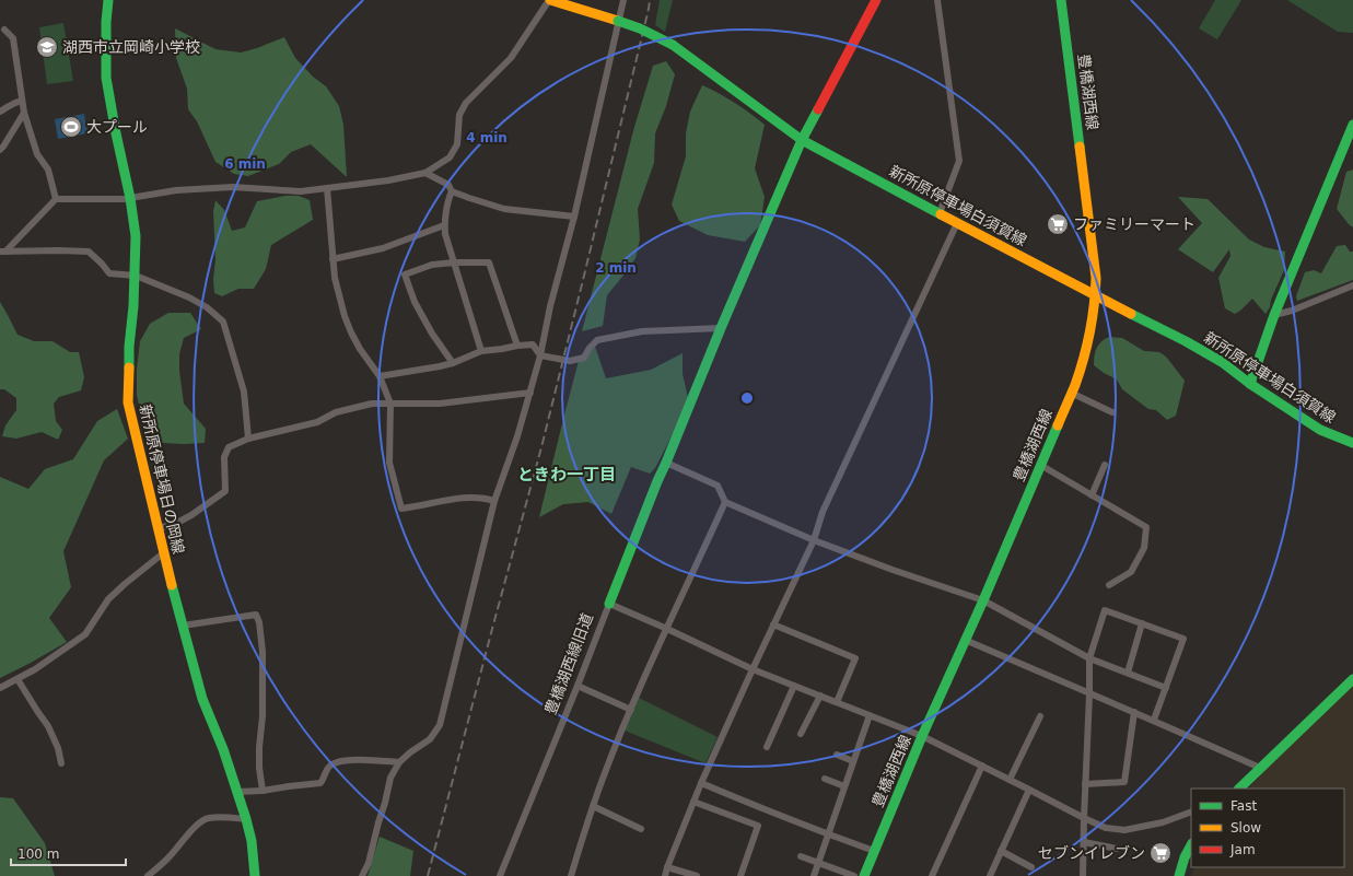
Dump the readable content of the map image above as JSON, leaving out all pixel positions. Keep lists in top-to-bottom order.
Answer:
{
  "streets": {
    "main road": [
      "豊橋湖西線",
      "新所原停車場白須賀線",
      "新所原停車場日の岡線",
      "豊橋湖西線旧道"
    ]
  },
  "crossings": [
    ["豊橋湖西線", "新所原停車場白須賀線"],
    ["新所原停車場白須賀線", "豊橋湖西線旧道"]
  ],
  "districts": ["ときわ一丁目"],
  "places": {
    "school or university": ["湖西市立岡崎小学校"],
    "sports": ["大プール"],
    "supermarket": ["ファミリーマート", "セブンイレブン"]
  },
  "legend": ["Fast", "Slow", "Jam"],
  "scale_bar": "100 m",
  "rings": ["4 min", "6 min", "2 min"]
}
